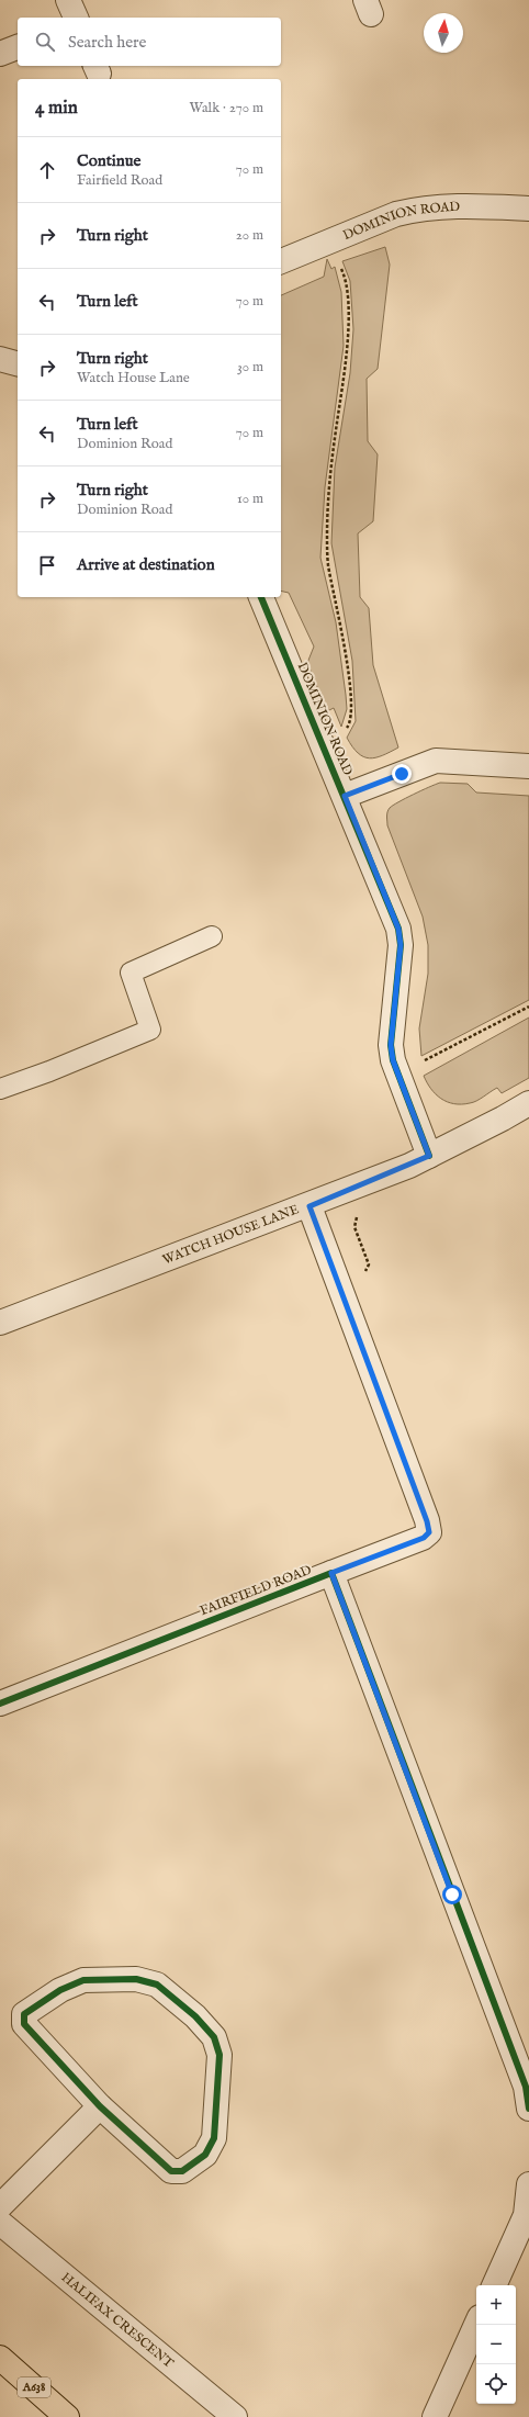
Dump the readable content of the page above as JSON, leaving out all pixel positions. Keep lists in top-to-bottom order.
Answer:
{
  "streets": {
    "highway": ["A638"],
    "street": [
      "DOMINION ROAD",
      "WATCH HOUSE LANE",
      "FAIRFIELD ROAD",
      "HALIFAX CRESCENT"
    ]
  },
  "crossings": [
    ["DOMINION ROAD", "WATCH HOUSE LANE"]
  ],
  "north": "top",
  "page": {
    "search": "Search here",
    "heading": ["4 min", "Walk · 270 m"],
    "list": [
      ["Continue", "Fairfield Road", "70 m"],
      ["Turn right", "20 m"],
      ["Turn left", "70 m"],
      ["Turn right", "Watch House Lane", "30 m"],
      ["Turn left", "Dominion Road", "70 m"],
      ["Turn right", "Dominion Road", "10 m"],
      "Arrive at destination"
    ],
    "map_buttons": ["+", "−"]
  }
}
